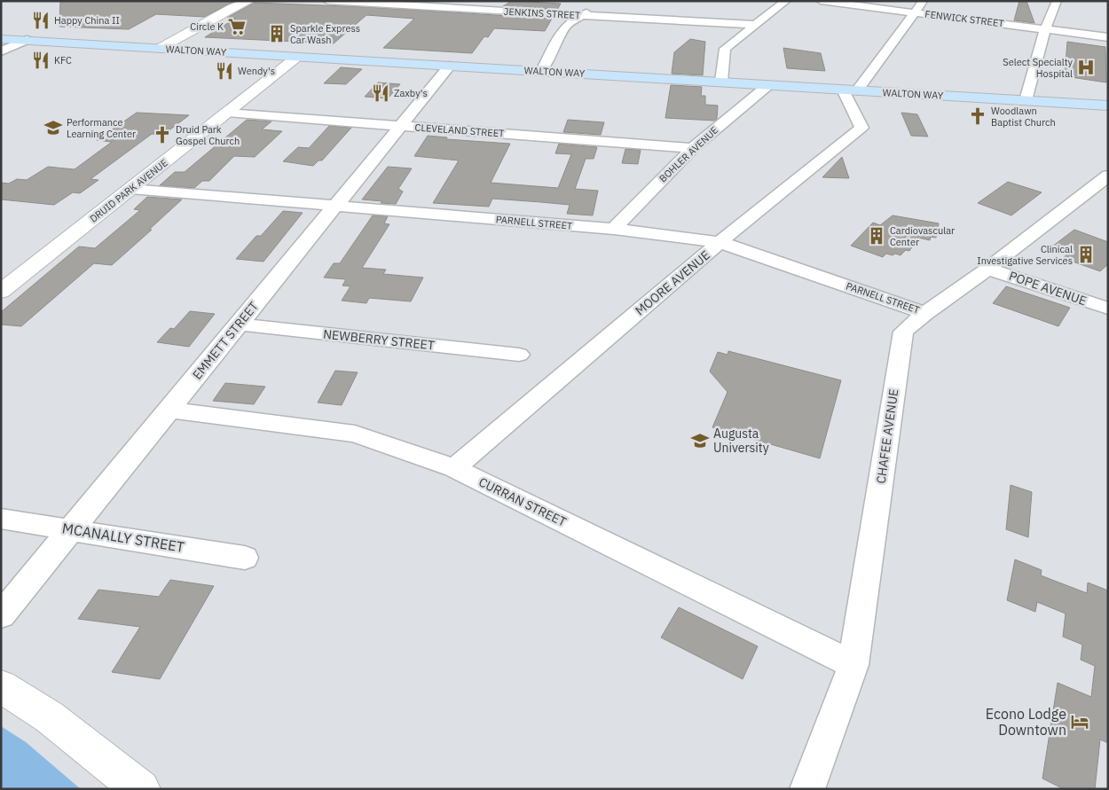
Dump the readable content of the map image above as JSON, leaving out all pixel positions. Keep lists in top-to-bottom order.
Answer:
{
  "streets": {
    "main road": ["WALTON WAY"],
    "street": [
      "JENKINS STREET",
      "FENWICK STREET",
      "CLEVELAND STREET",
      "BOHLER AVENUE",
      "DRUID PARK AVENUE",
      "PARNELL STREET",
      "MOORE AVENUE",
      "POPE AVENUE",
      "NEWBERRY STREET",
      "EMMETT STREET",
      "CHAFEE AVENUE",
      "CURRAN STREET",
      "MCANALLY STREET"
    ]
  },
  "crossings": [
    ["WALTON WAY", "BOHLER AVENUE"],
    ["WALTON WAY", "DRUID PARK AVENUE"],
    ["WALTON WAY", "MOORE AVENUE"],
    ["WALTON WAY", "EMMETT STREET"],
    ["CLEVELAND STREET", "BOHLER AVENUE"],
    ["CLEVELAND STREET", "DRUID PARK AVENUE"],
    ["CLEVELAND STREET", "EMMETT STREET"],
    ["BOHLER AVENUE", "PARNELL STREET"],
    ["DRUID PARK AVENUE", "PARNELL STREET"],
    ["PARNELL STREET", "MOORE AVENUE"],
    ["PARNELL STREET", "EMMETT STREET"],
    ["PARNELL STREET", "CHAFEE AVENUE"],
    ["MOORE AVENUE", "CURRAN STREET"],
    ["POPE AVENUE", "CHAFEE AVENUE"],
    ["NEWBERRY STREET", "EMMETT STREET"],
    ["EMMETT STREET", "CURRAN STREET"],
    ["EMMETT STREET", "MCANALLY STREET"],
    ["CHAFEE AVENUE", "CURRAN STREET"]
  ],
  "places": {
    "restaurant": [
      "Happy China II",
      "KFC",
      "Wendy's",
      "Zaxby's"
    ],
    "supermarket": ["Circle K"],
    "building": ["Sparkle Express Car Wash", "Cardiovascular Center", "Clinical Investigative Services"],
    "hospital": ["Select Specialty Hospital"],
    "church": ["Woodlawn Baptist Church", "Druid Park Gospel Church"],
    "school or university": ["Performance Learning Center", "Augusta University"],
    "hotel": ["Econo Lodge Downtown"]
  }
}
